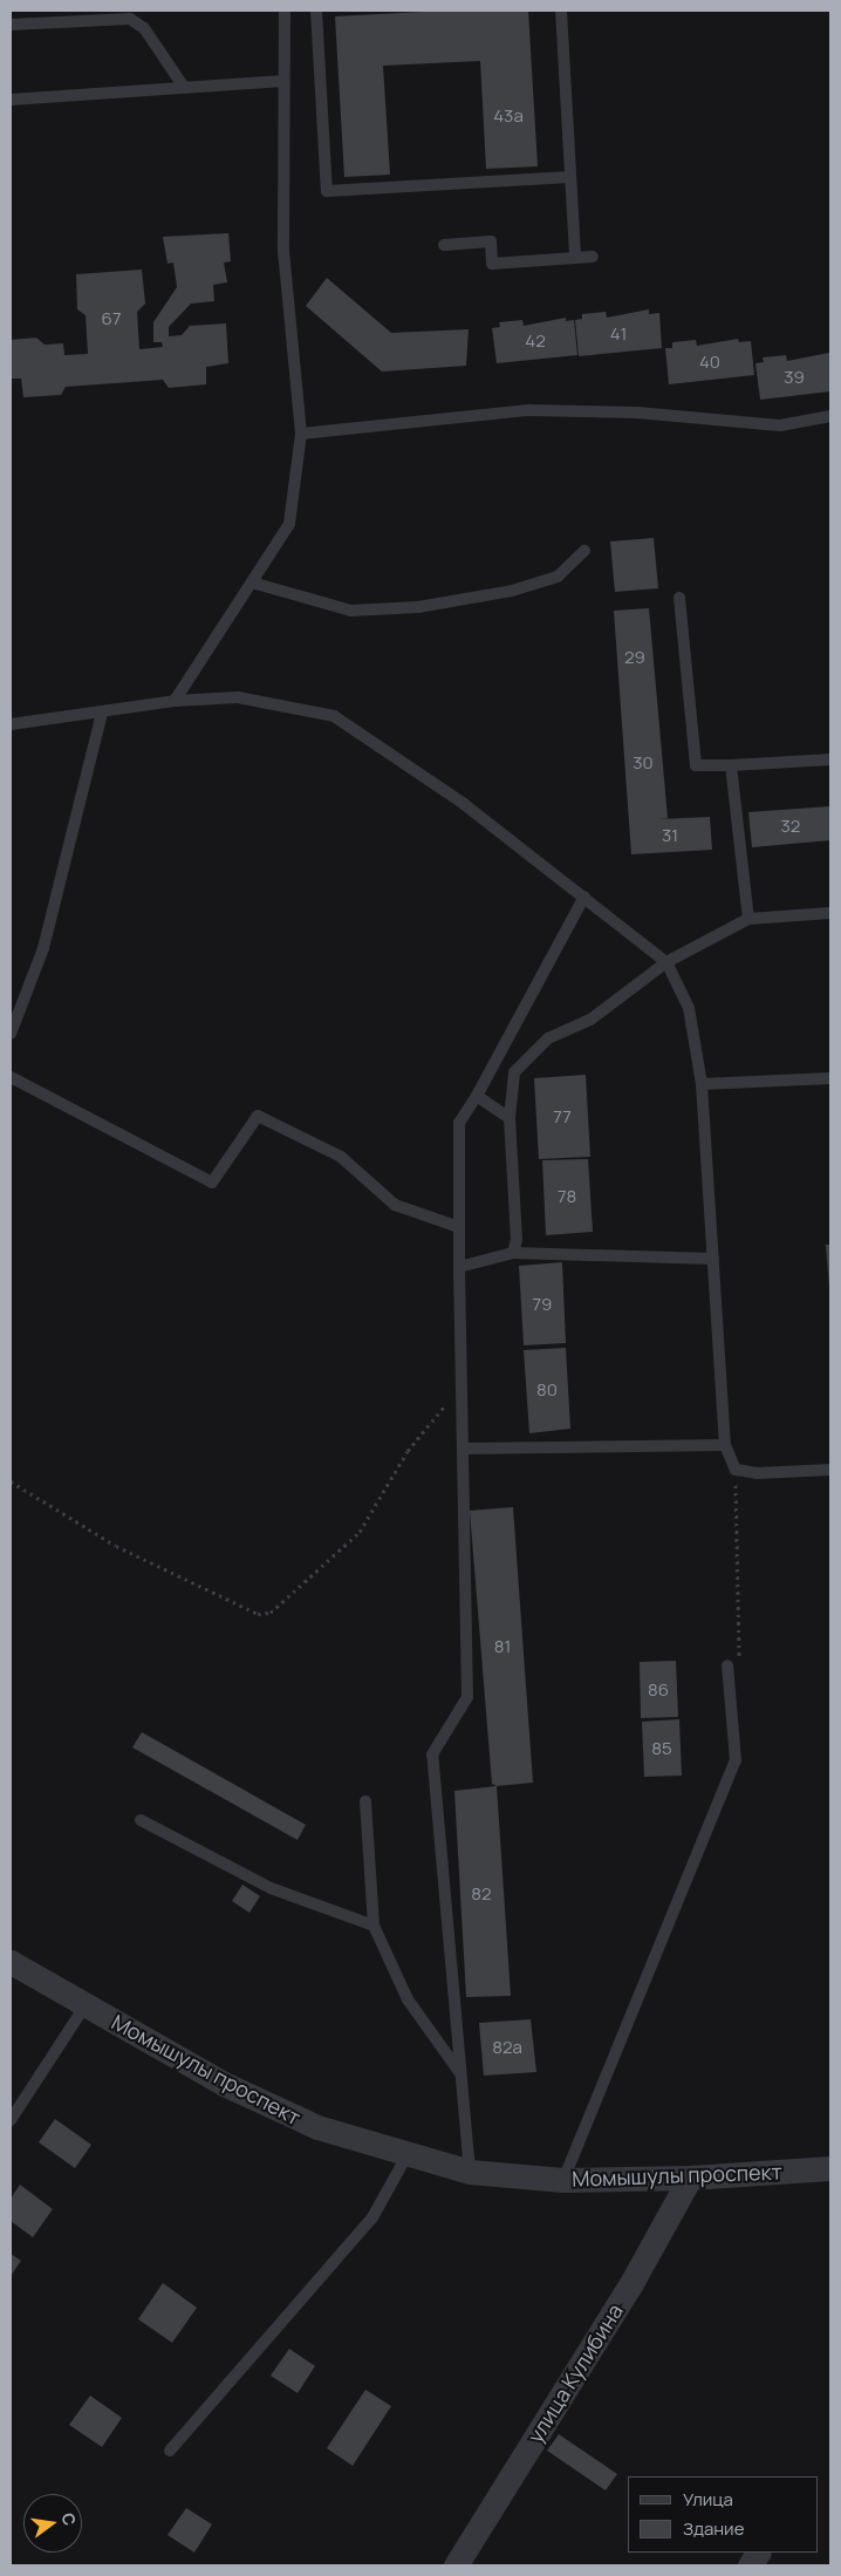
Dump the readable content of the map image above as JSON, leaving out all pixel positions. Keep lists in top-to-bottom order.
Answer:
{
  "streets": {
    "street": ["Момышулы проспект", "улица Кулибина"]
  },
  "crossings": [
    ["Момышулы проспект", "улица Кулибина"]
  ],
  "house_numbers": [
    "43а",
    "67",
    "41",
    "42",
    "40",
    "39",
    "29",
    "30",
    "32",
    "31",
    "77",
    "78",
    "79",
    "80",
    "81",
    "86",
    "85",
    "82",
    "82а"
  ],
  "legend": ["Улица", "Здание"],
  "north": "right"
}
